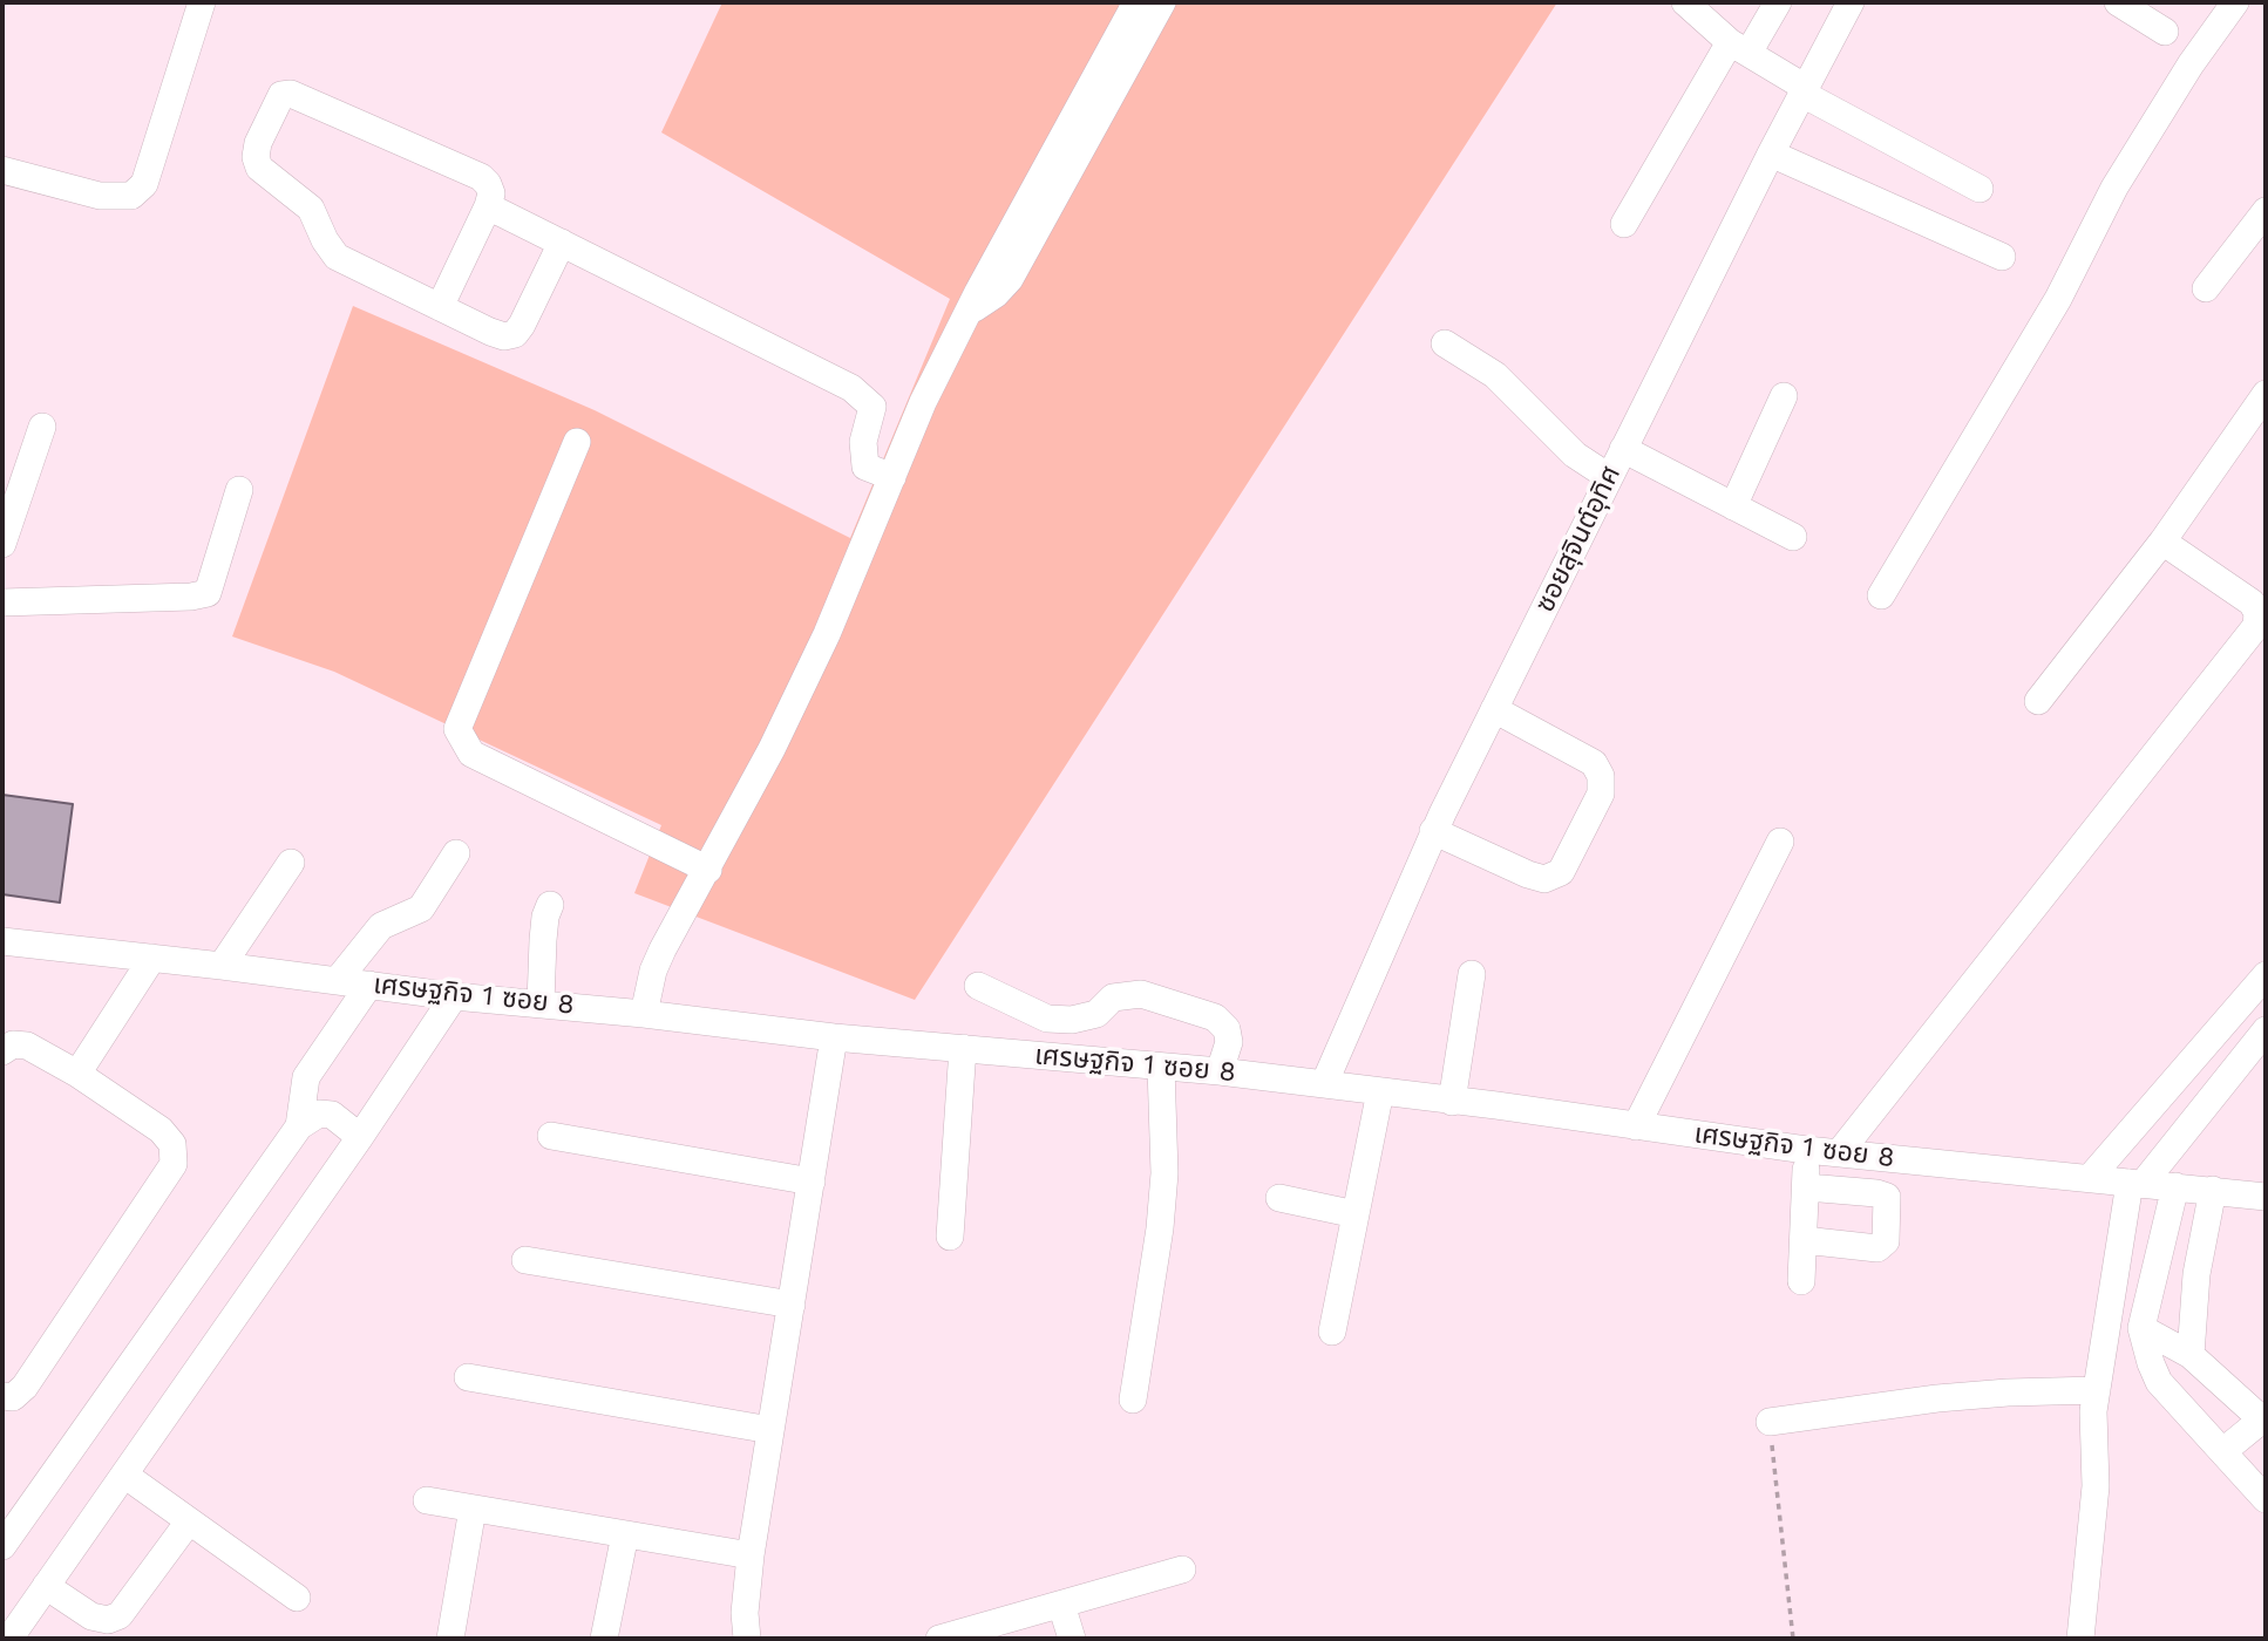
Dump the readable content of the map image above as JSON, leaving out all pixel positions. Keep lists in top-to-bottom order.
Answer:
{
  "streets": {
    "street": ["ซอยสุจินต์อุทิศ", "เศรษฐกิจ 1 ซอย 8"]
  },
  "crossings": [
    ["ซอยสุจินต์อุทิศ", "เศรษฐกิจ 1 ซอย 8"]
  ]
}
